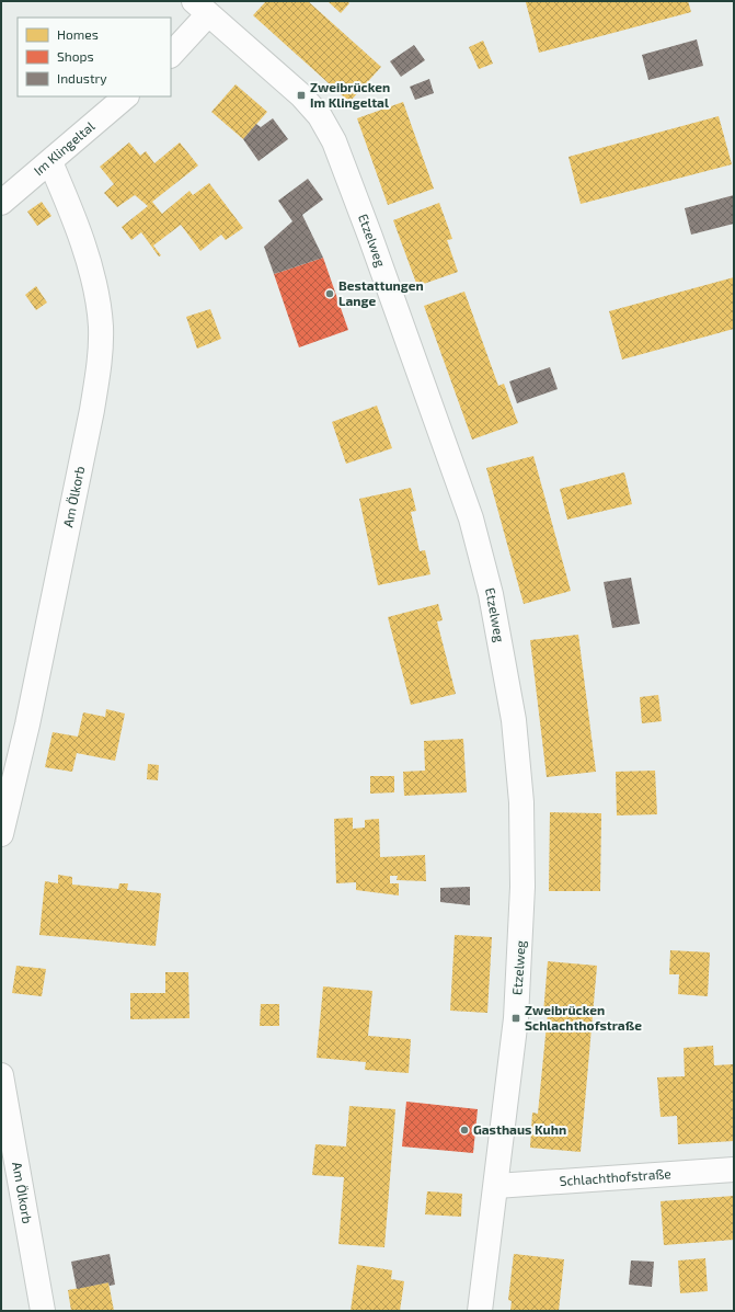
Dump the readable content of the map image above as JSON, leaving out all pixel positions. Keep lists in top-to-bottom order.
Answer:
{
  "streets": {
    "street": [
      "Im Klingeltal",
      "Etzelweg",
      "Am Ölkorb",
      "Schlachthofstraße"
    ]
  },
  "crossings": [
    ["Im Klingeltal", "Am Ölkorb"],
    ["Etzelweg", "Schlachthofstraße"]
  ],
  "places": {
    "transit": ["Zweibrücken Im Klingeltal", "Zweibrücken Schlachthofstraße"],
    "other": ["Bestattungen Lange", "Gasthaus Kuhn"]
  },
  "legend": ["Homes", "Shops", "Industry"]
}
